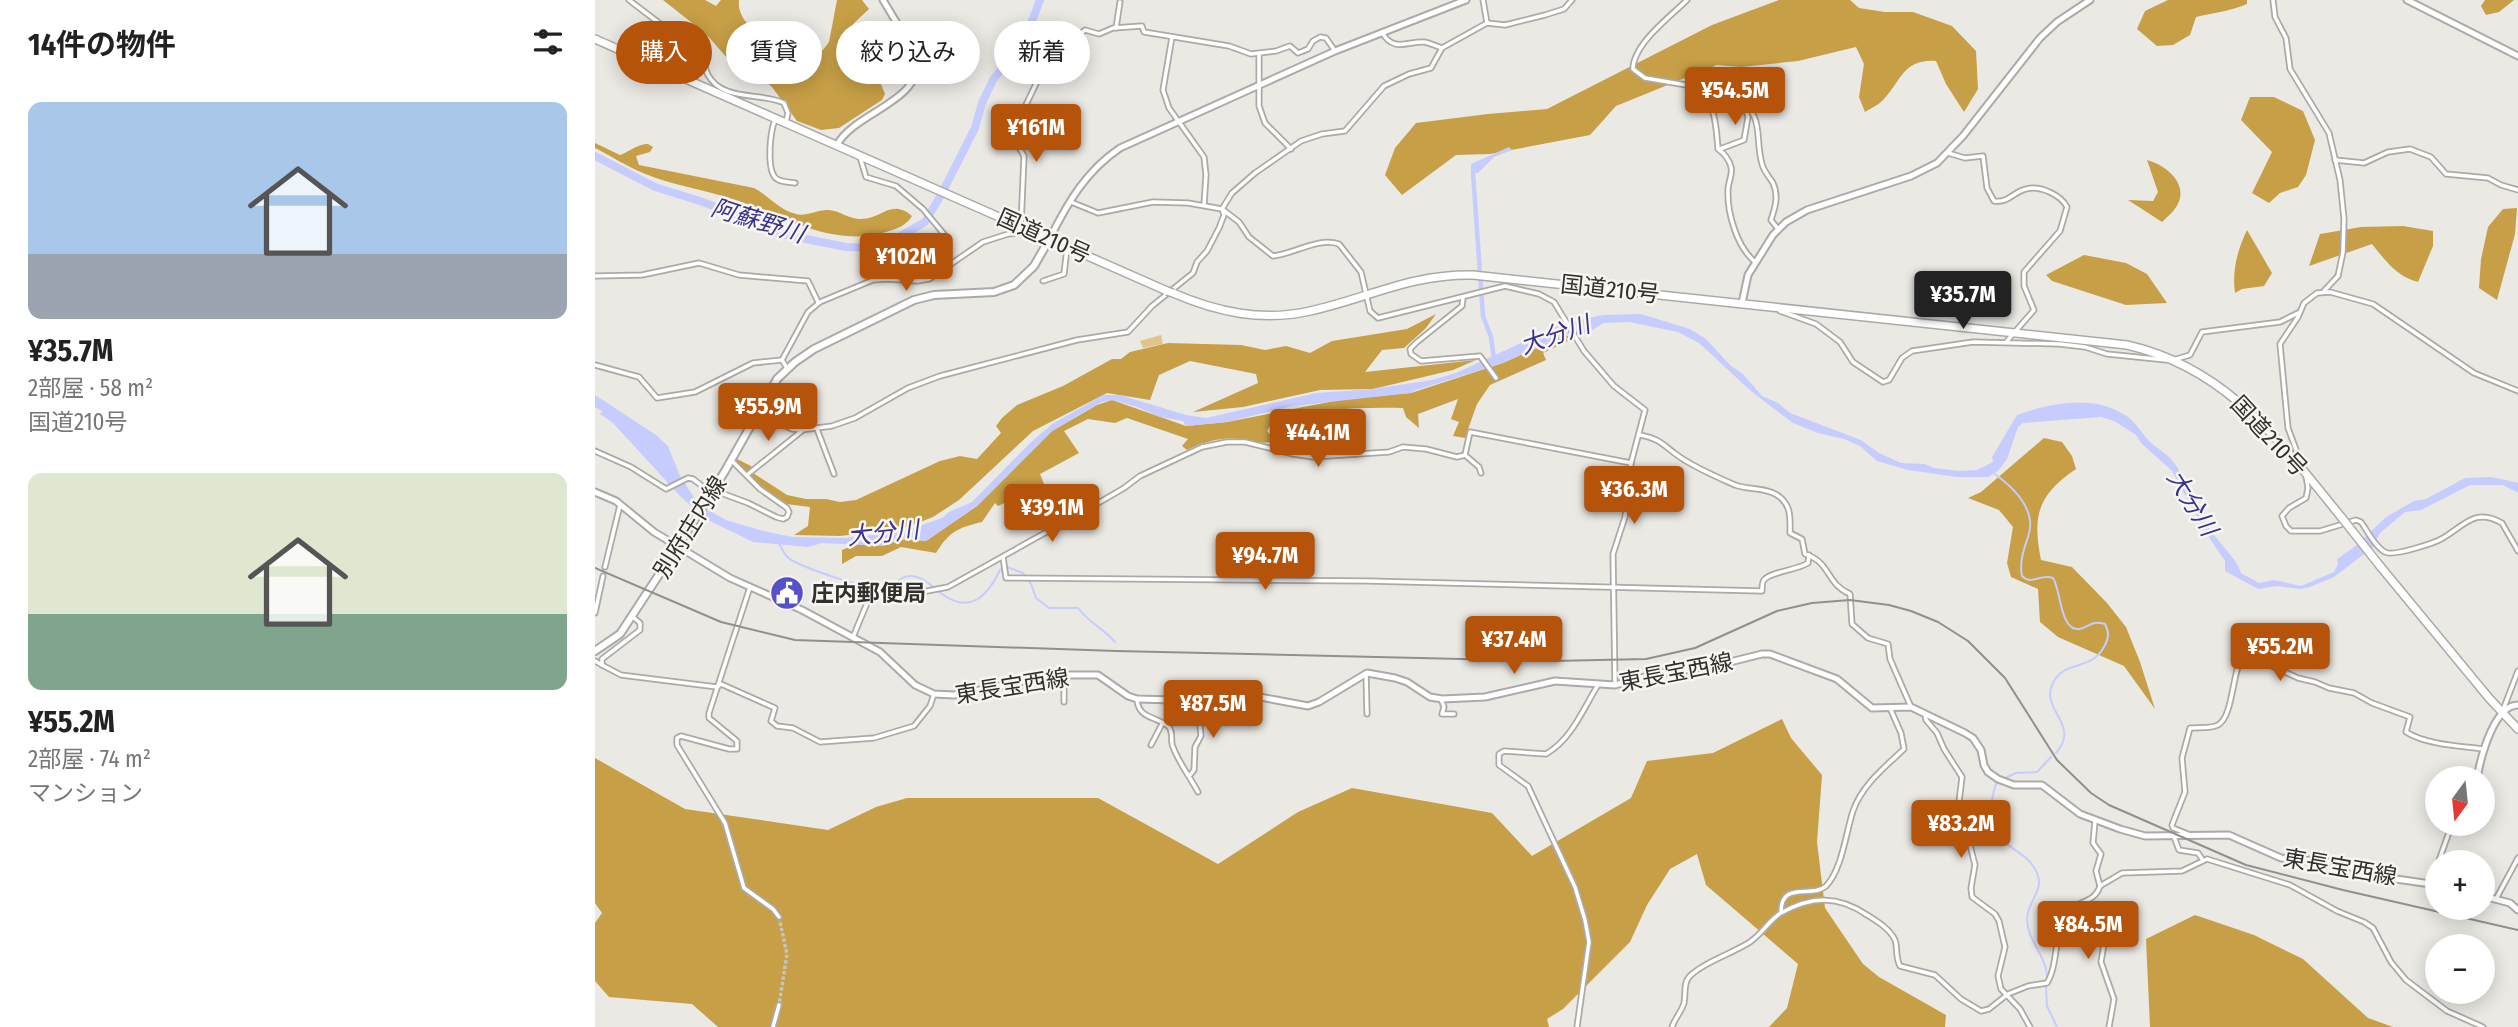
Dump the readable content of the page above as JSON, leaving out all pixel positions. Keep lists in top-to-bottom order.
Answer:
{
  "streets": {
    "highway": ["国道210号"],
    "main road": ["別府庄内線", "東長宝西線"]
  },
  "crossings": [
    ["国道210号", "別府庄内線"],
    ["別府庄内線", "東長宝西線"]
  ],
  "water": ["阿蘇野川", "大分川"],
  "places": {
    "public building": ["庄内郵便局"]
  },
  "north": "bottom",
  "page": {
    "heading": "14件の物件",
    "chip": [
      "購入",
      "賃貸",
      "絞り込み",
      "新着"
    ],
    "price": [
      "¥54.5M",
      "¥161M",
      "¥102M",
      "¥35.7M",
      "¥55.9M",
      "¥44.1M",
      "¥36.3M",
      "¥39.1M",
      "¥94.7M",
      "¥37.4M",
      "¥55.2M",
      "¥87.5M",
      "¥83.2M",
      "¥84.5M"
    ],
    "list": [
      {
        "name": "¥35.7M",
        "note": "2部屋 · 58 m² · 国道210号"
      },
      {
        "name": "¥55.2M",
        "note": "2部屋 · 74 m² · マンション"
      }
    ],
    "map_buttons": ["+", "−"]
  }
}
